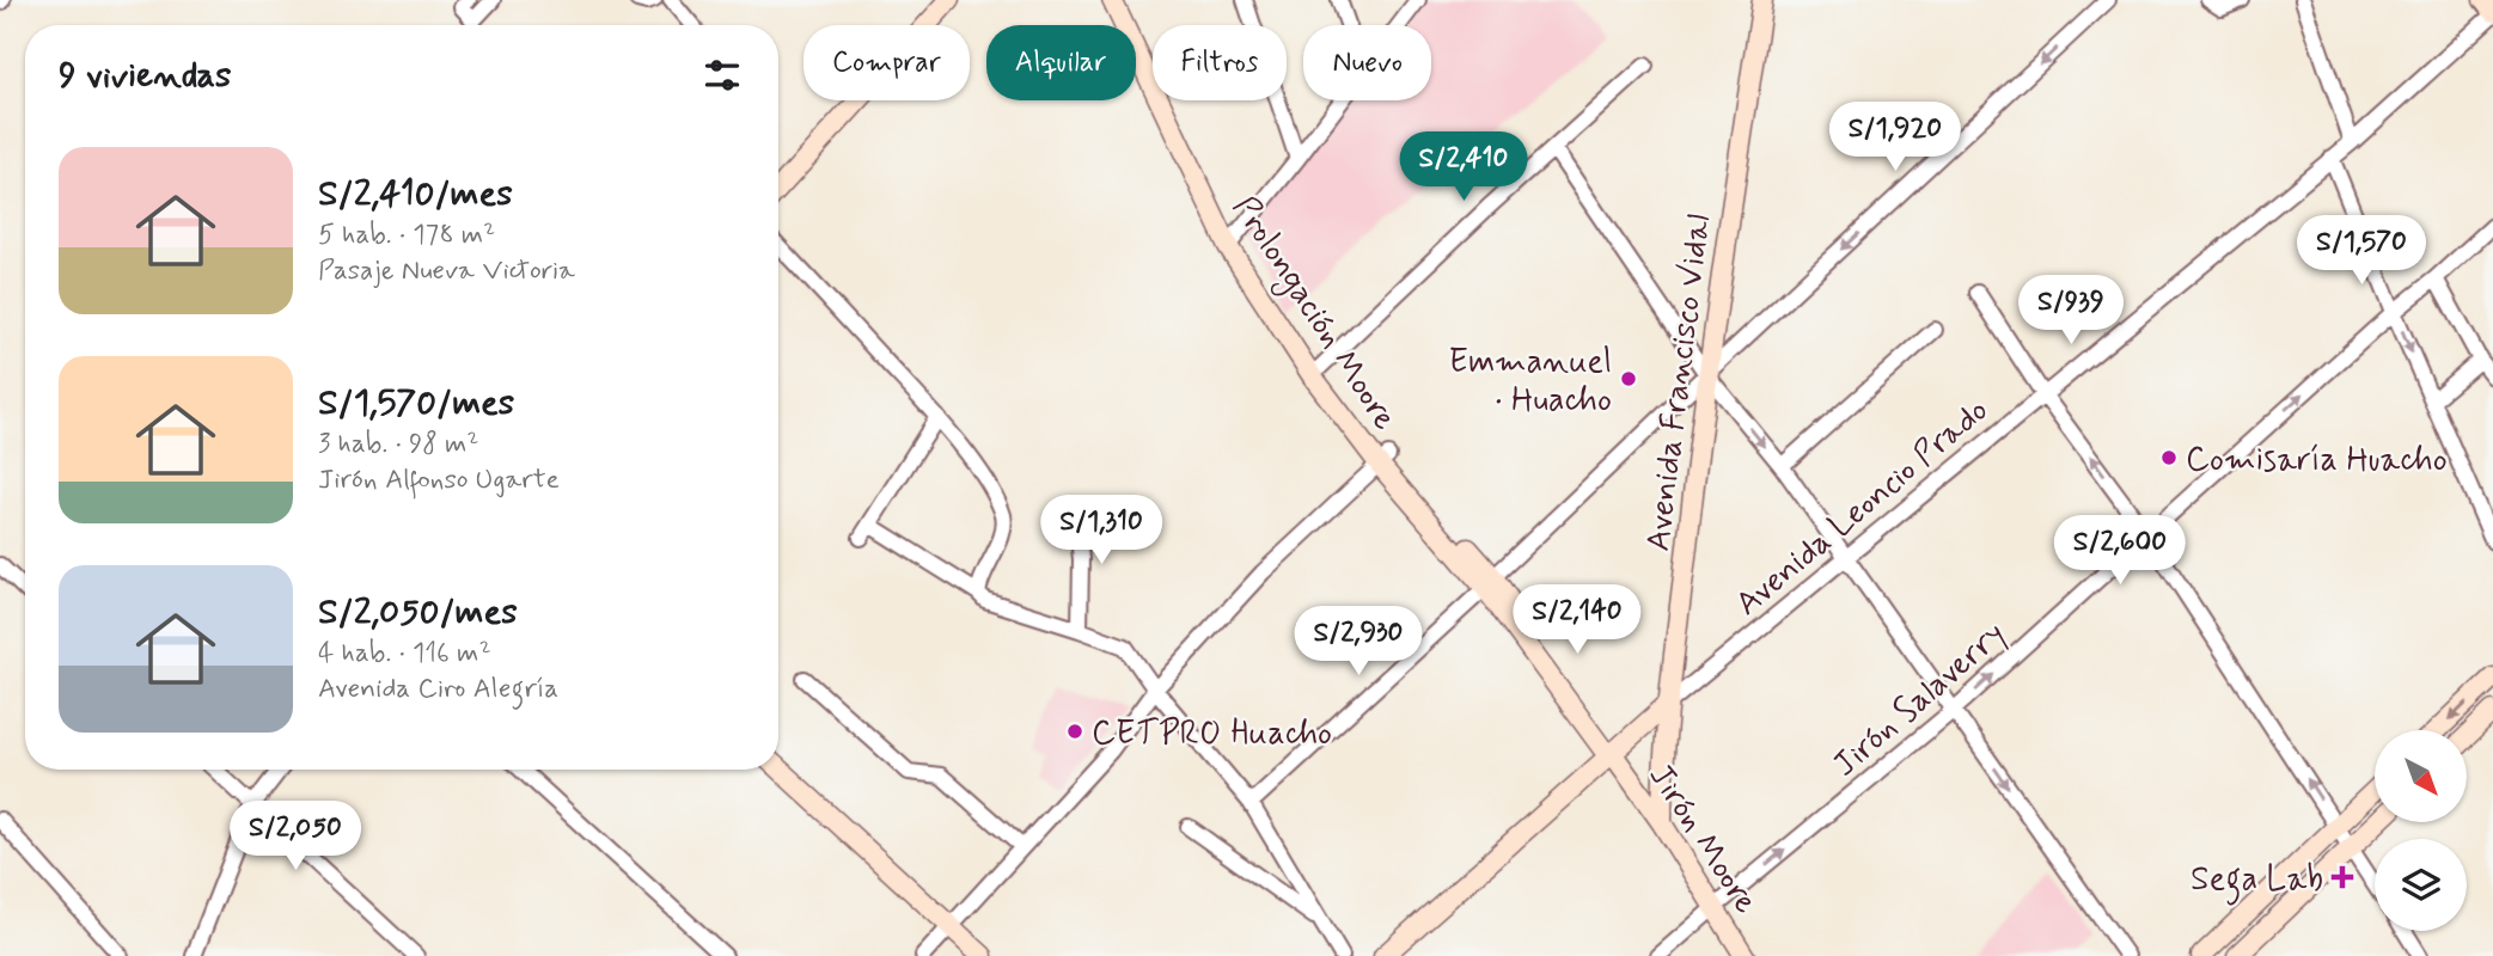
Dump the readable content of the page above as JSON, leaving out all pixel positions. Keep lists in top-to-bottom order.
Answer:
{
  "streets": {
    "street": [
      "Prolongación Moore",
      "Avenida Francisco Vidal",
      "Avenida Leoncio Prado",
      "Jirón Salaverry",
      "Jirón Moore"
    ]
  },
  "crossings": [
    ["Prolongación Moore", "Jirón Moore"],
    ["Avenida Francisco Vidal", "Avenida Leoncio Prado"],
    ["Avenida Francisco Vidal", "Jirón Moore"],
    ["Avenida Leoncio Prado", "Jirón Moore"],
    ["Jirón Salaverry", "Jirón Moore"]
  ],
  "one_way": ["Jirón Salaverry"],
  "places": {
    "other": ["Emmanuel · Huacho", "Comisaría Huacho", "CETPRO Huacho"],
    "health": ["Sega Lab"]
  },
  "north": "bottom right",
  "page": {
    "chip": [
      "Comprar",
      "Alquilar",
      "Filtros",
      "Nuevo"
    ],
    "heading": "9 viviendas",
    "price": [
      "S/1,920",
      "S/2,410",
      "S/1,570",
      "S/939",
      "S/1,310",
      "S/2,600",
      "S/2,140",
      "S/2,930",
      "S/2,050"
    ],
    "list": [
      {
        "name": "S/2,410/mes",
        "note": "5 hab. · 178 m² · Pasaje Nueva Victoria"
      },
      {
        "name": "S/1,570/mes",
        "note": "3 hab. · 98 m² · Jirón Alfonso Ugarte"
      },
      {
        "name": "S/2,050/mes",
        "note": "4 hab. · 116 m² · Avenida Ciro Alegría"
      }
    ]
  }
}
